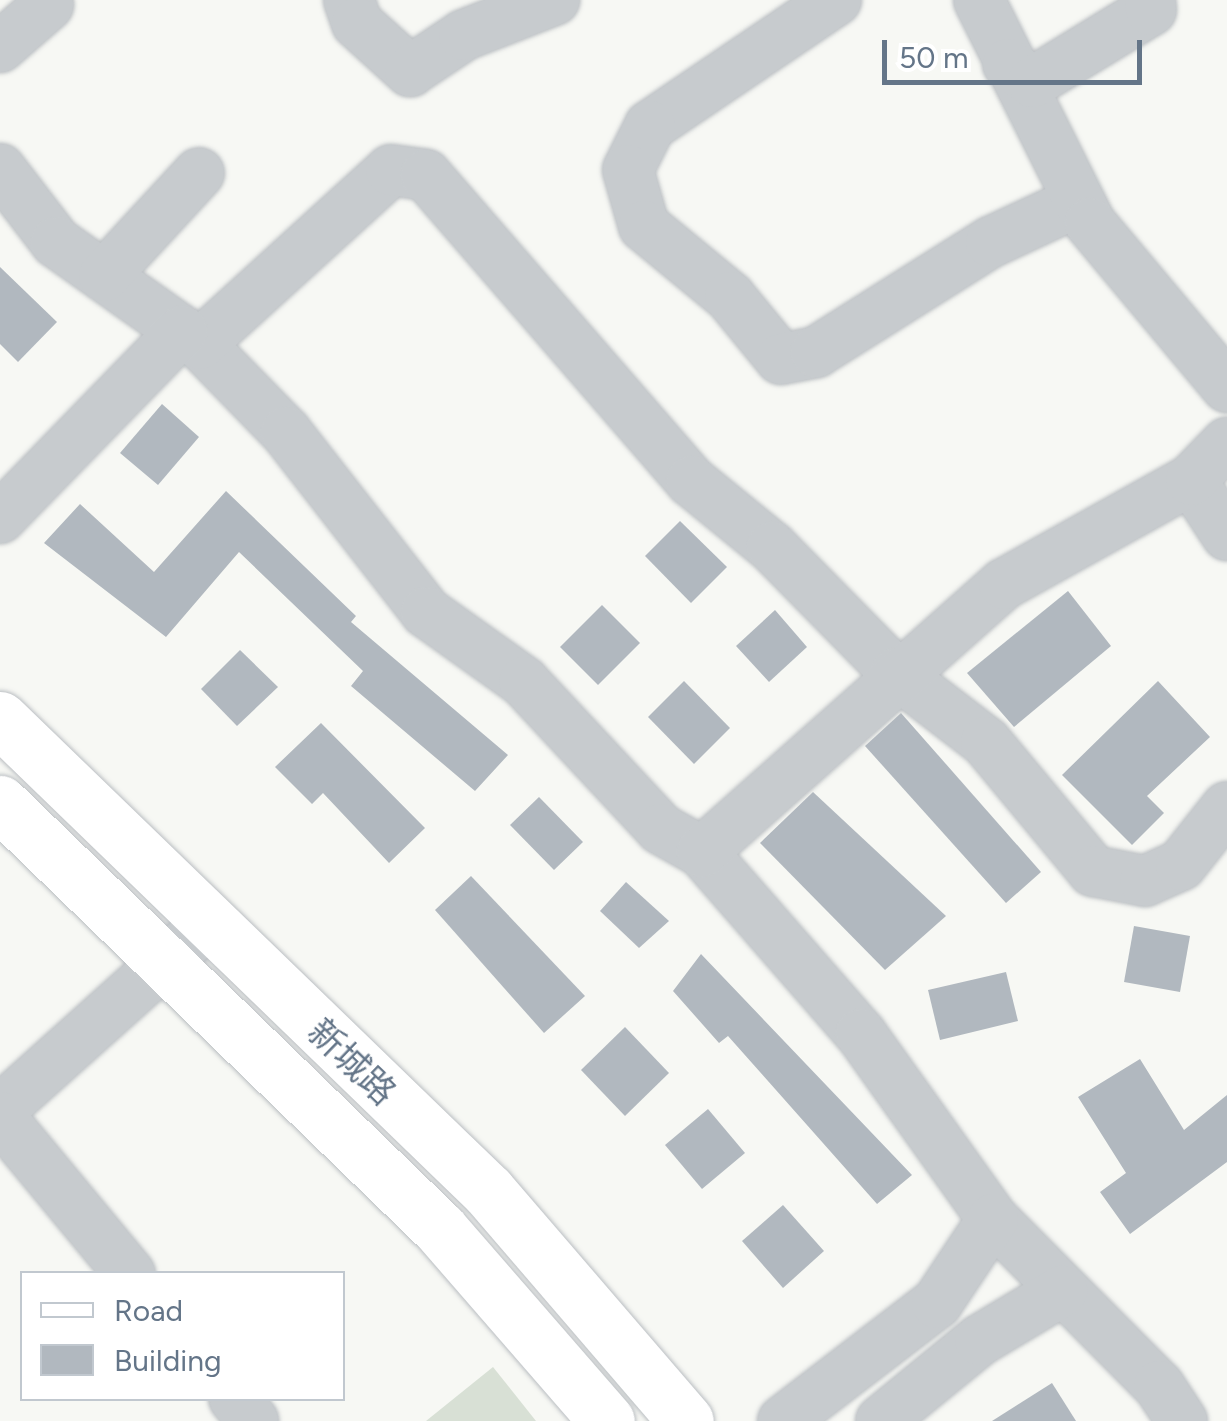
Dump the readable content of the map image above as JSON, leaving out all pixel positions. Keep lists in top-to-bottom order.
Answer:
{
  "streets": {
    "main road": ["新城路"]
  },
  "legend": ["Road", "Building"],
  "scale_bar": "50 m"
}
